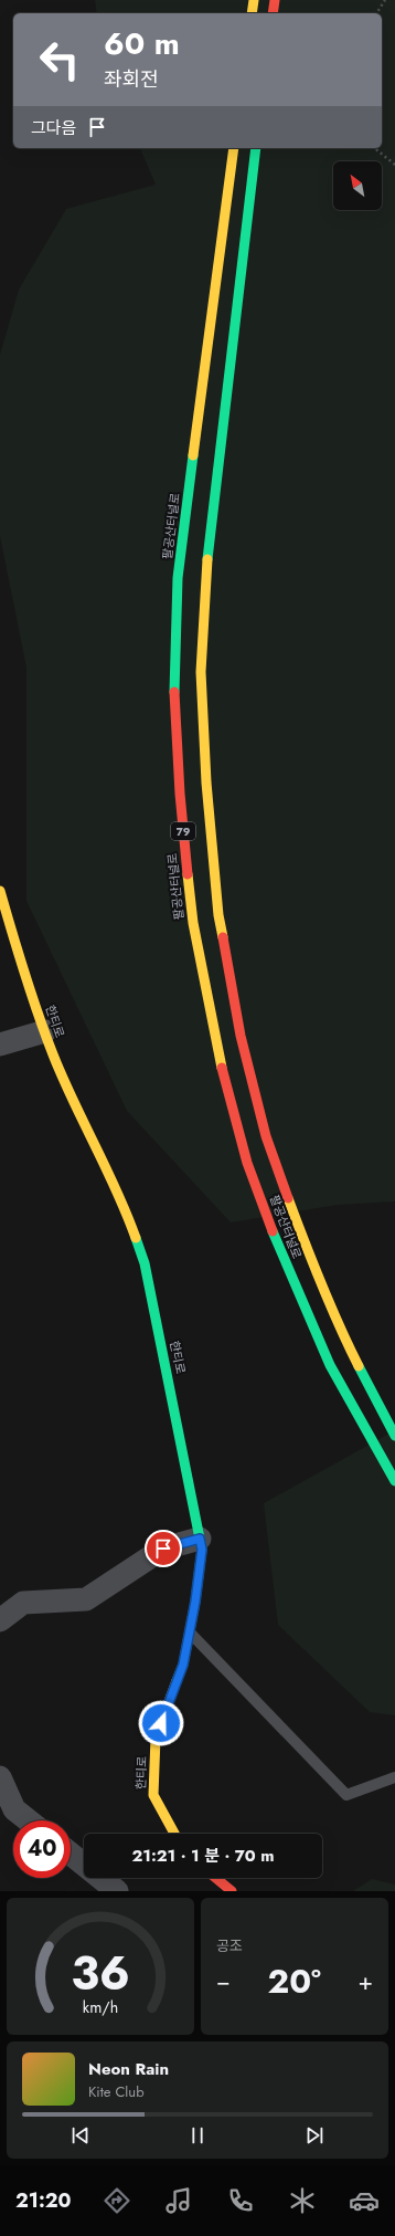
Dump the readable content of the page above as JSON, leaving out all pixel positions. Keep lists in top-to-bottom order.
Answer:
{
  "streets": {
    "main road": ["팔공산터널로", "79", "한티로"]
  },
  "north": "top left",
  "page": {
    "turn": ["60 m", "좌회전"],
    "then": "그다음",
    "limit": "40",
    "trip": "21:21 · 1 분 · 70 m",
    "tile": "공조",
    "heat": ["−", "20°", "+"],
    "song": ["Neon Rain", "Kite Club"],
    "tabs": "21:20",
    "gauge": ["36", "km/h"]
  }
}
